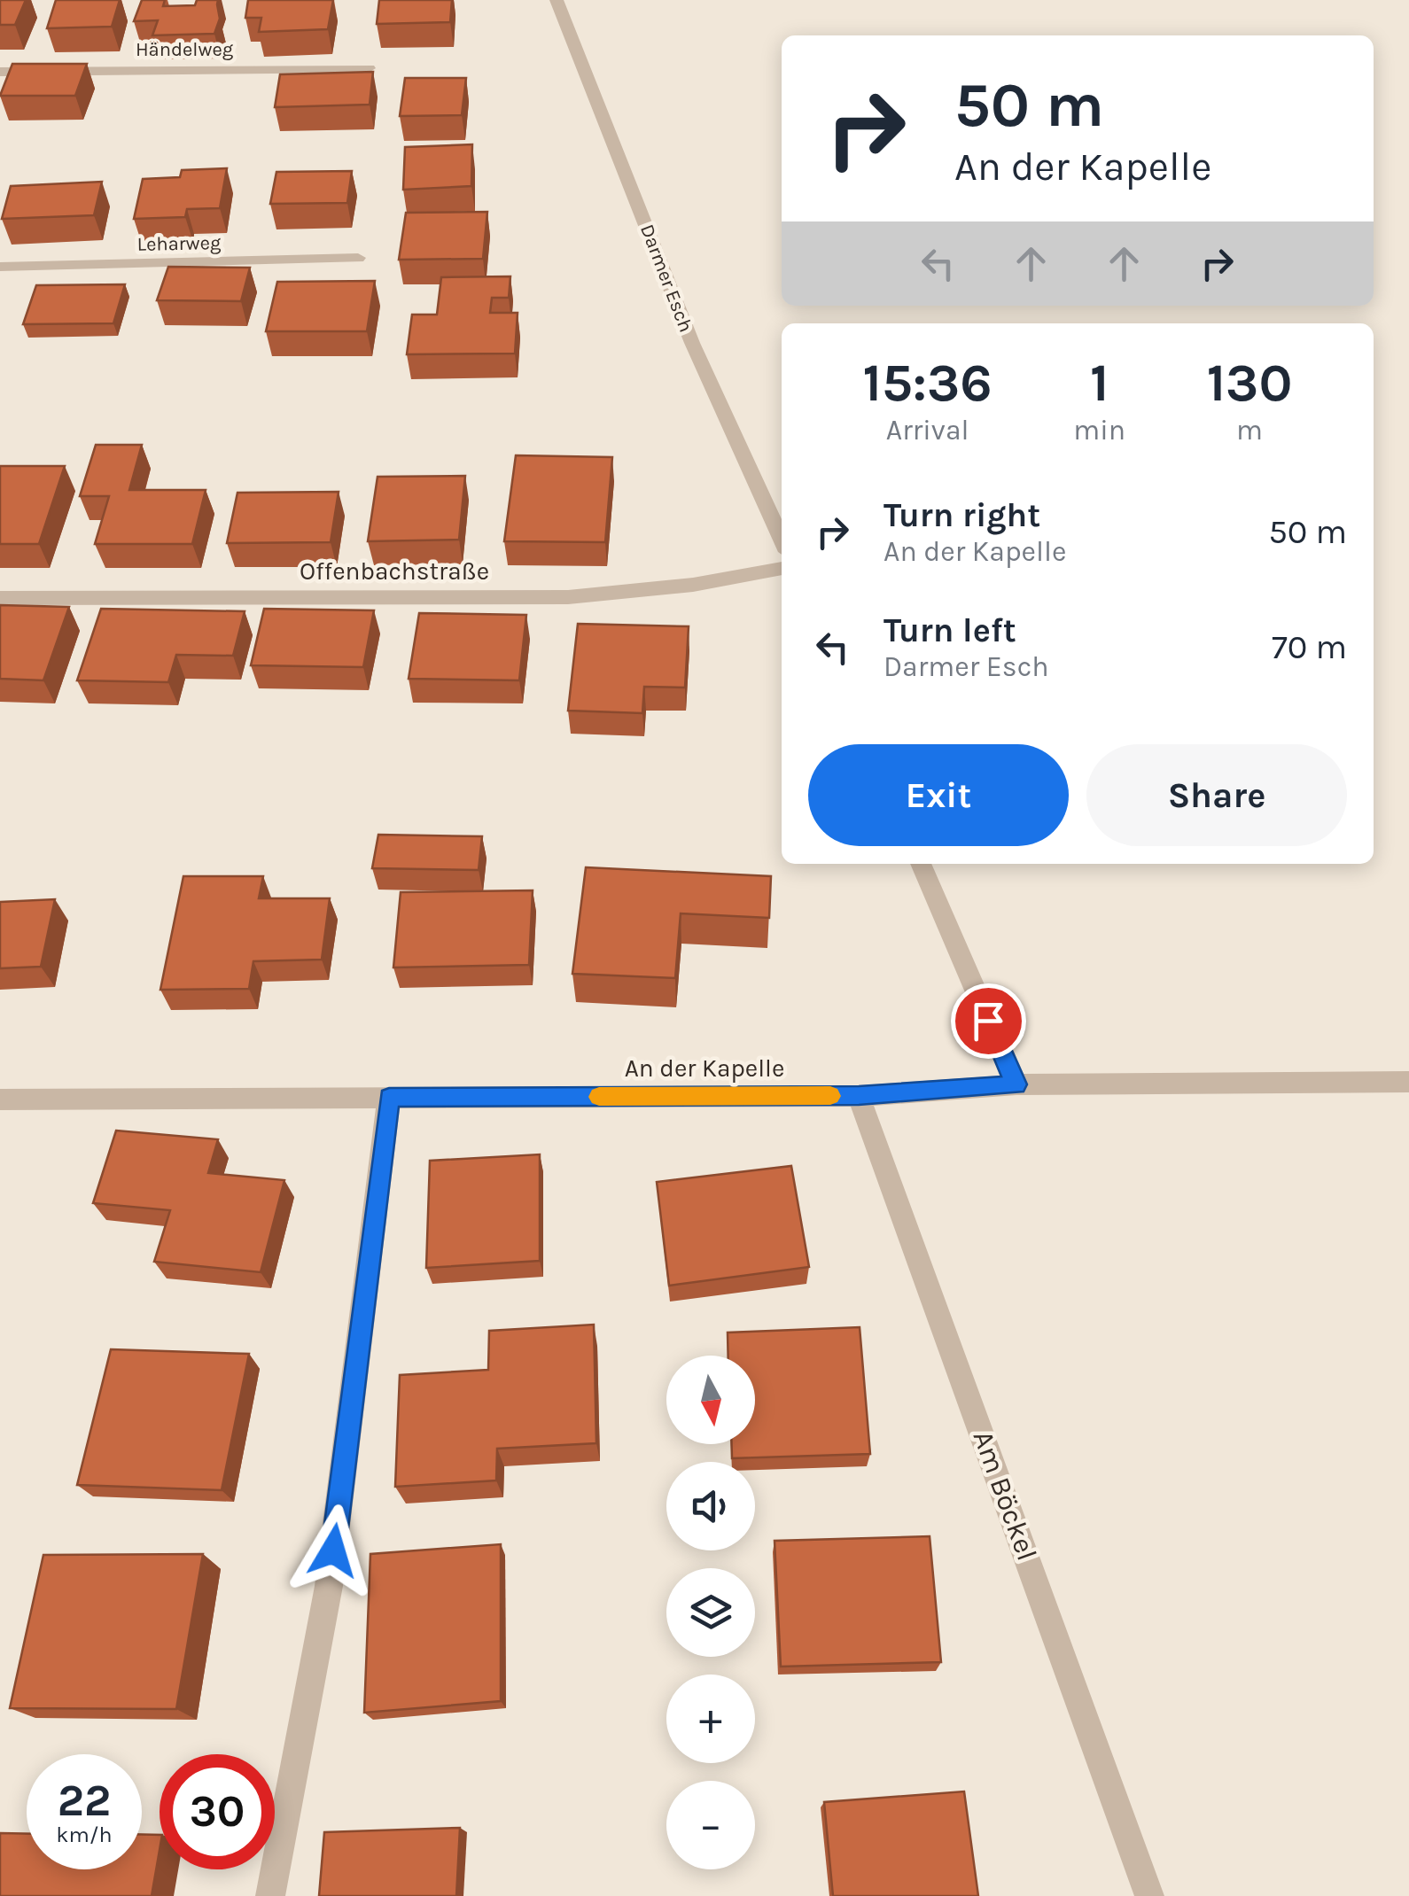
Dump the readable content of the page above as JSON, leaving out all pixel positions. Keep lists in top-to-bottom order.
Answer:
{
  "streets": {
    "street": [
      "Händelweg",
      "Leharweg",
      "Darmer Esch",
      "Offenbachstraße",
      "An der Kapelle",
      "Am Böckel"
    ]
  },
  "crossings": [
    ["An der Kapelle", "Am Böckel"]
  ],
  "north": "bottom",
  "page": {
    "turn": ["50 m", "An der Kapelle"],
    "eta": [
      "15:36",
      "Arrival",
      "1",
      "min",
      "130",
      "m"
    ],
    "list": [
      {
        "name": "Turn right",
        "note": "An der Kapelle",
        "value": "50 m"
      },
      {
        "name": "Turn left",
        "note": "Darmer Esch",
        "value": "70 m"
      }
    ],
    "buttons": ["Exit", "Share"],
    "map_buttons": ["+", "−"],
    "speed": "22 km/h",
    "limit": "30"
  }
}
